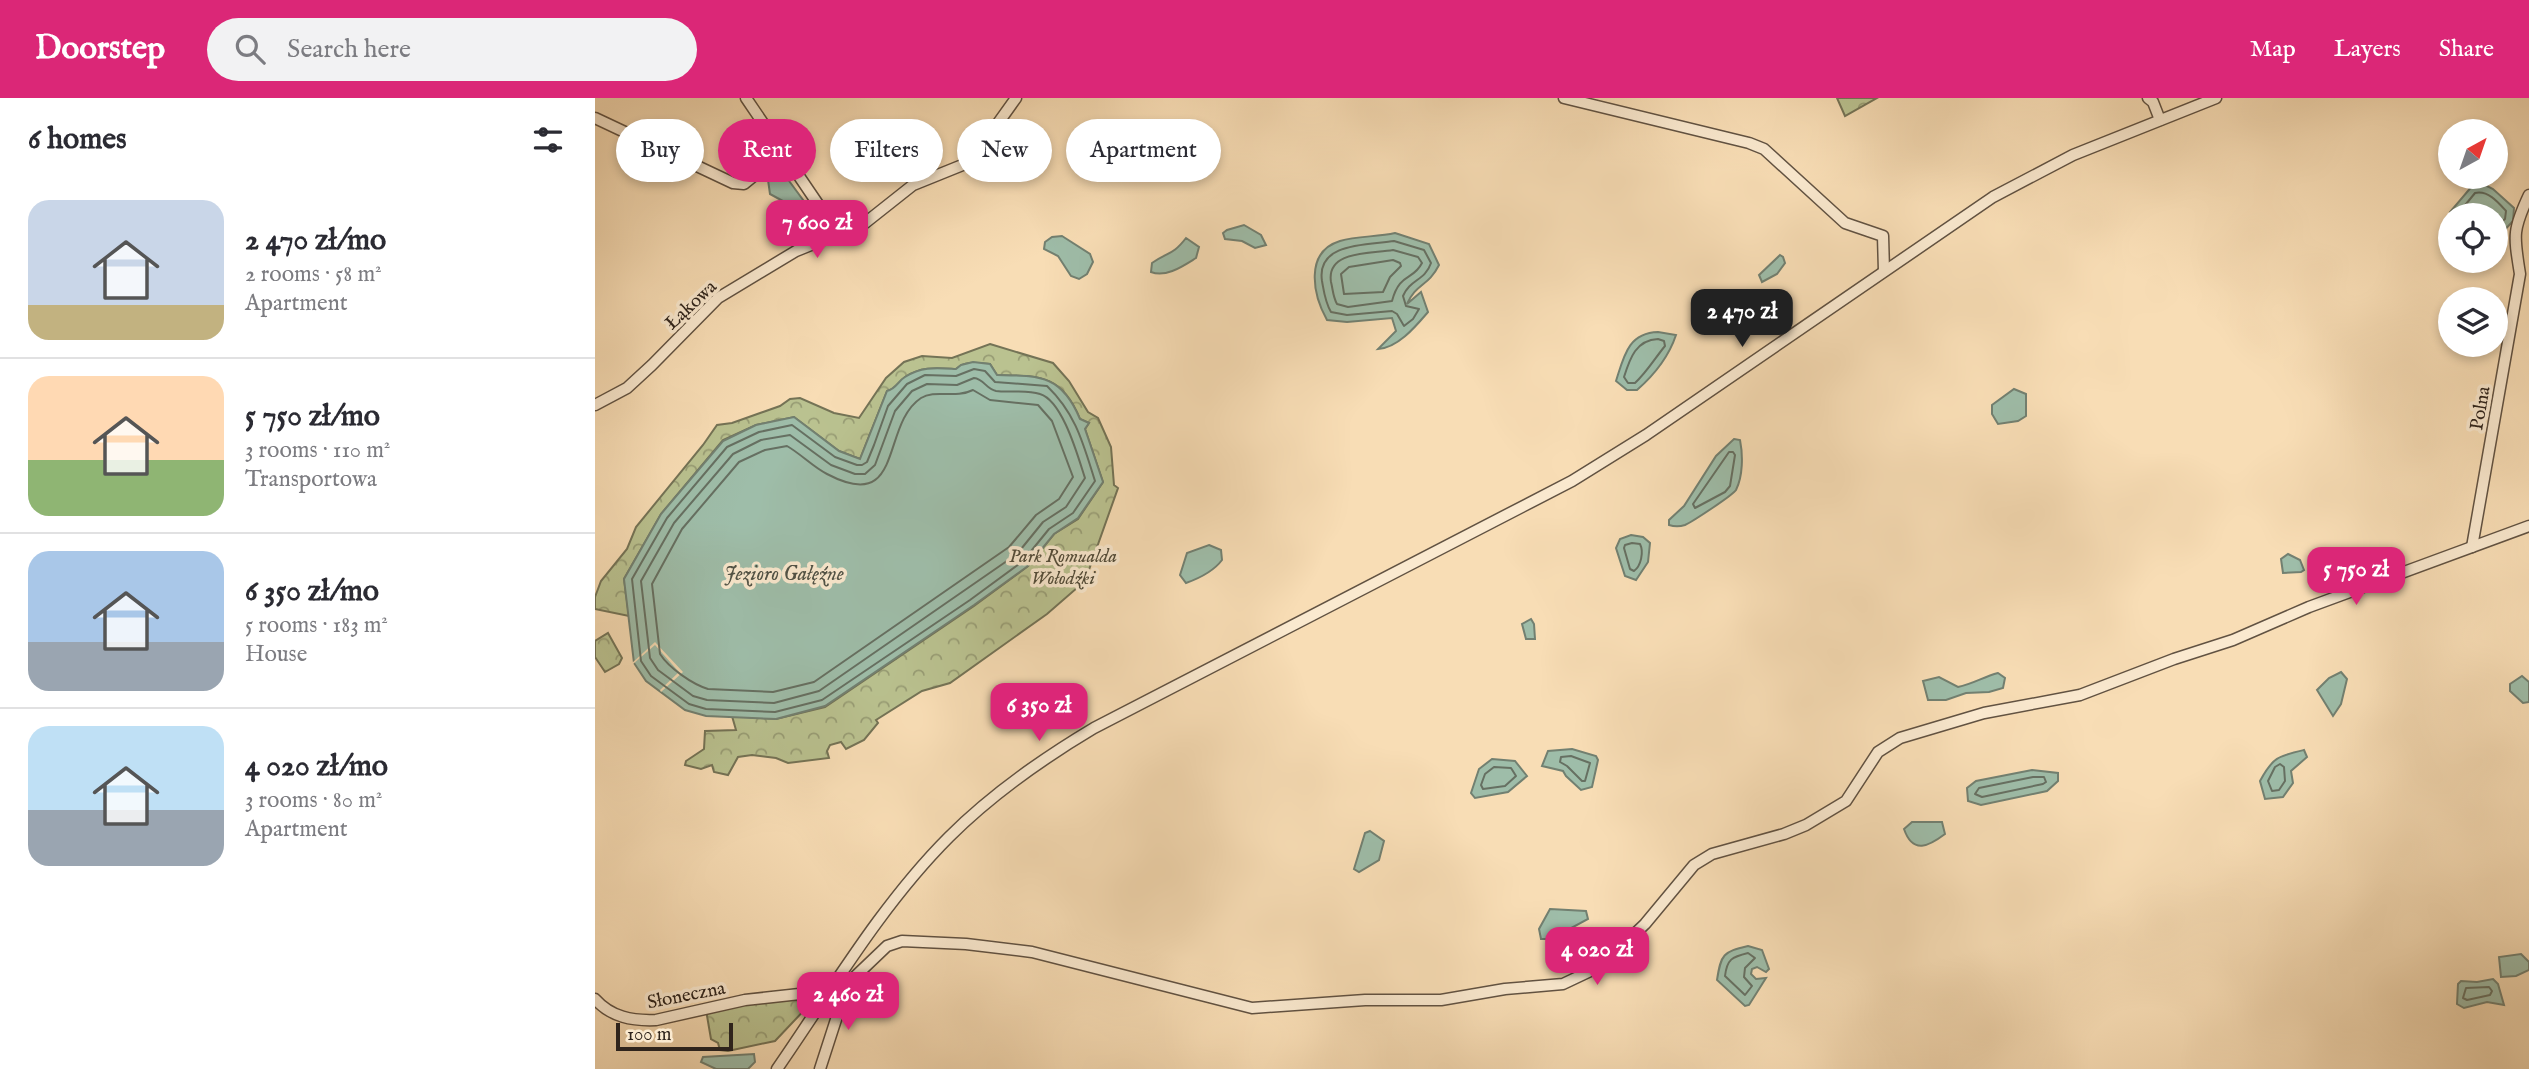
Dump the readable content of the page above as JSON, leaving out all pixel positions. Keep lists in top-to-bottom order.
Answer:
{
  "streets": {
    "street": ["Łąkowa", "Polna", "Słoneczna"]
  },
  "water": ["Jezioro Gałęźne"],
  "parks": ["Park Romualda Wołodźki"],
  "scale_bar": "100 m",
  "north": "top right",
  "page": {
    "header": "Doorstep",
    "search": "Search here",
    "nav": ["Map", "Layers", "Share"],
    "heading": "6 homes",
    "chip": [
      "Buy",
      "Rent",
      "Filters",
      "New",
      "Apartment"
    ],
    "list": [
      {
        "name": "2 470 zł/mo",
        "note": "2 rooms · 58 m² · Apartment"
      },
      {
        "name": "5 750 zł/mo",
        "note": "3 rooms · 110 m² · Transportowa"
      },
      {
        "name": "6 350 zł/mo",
        "note": "5 rooms · 183 m² · House"
      },
      {
        "name": "4 020 zł/mo",
        "note": "3 rooms · 80 m² · Apartment"
      }
    ],
    "price": [
      "7 600 zł",
      "2 470 zł",
      "5 750 zł",
      "6 350 zł",
      "4 020 zł",
      "2 460 zł"
    ],
    "scale": "100 m"
  }
}
